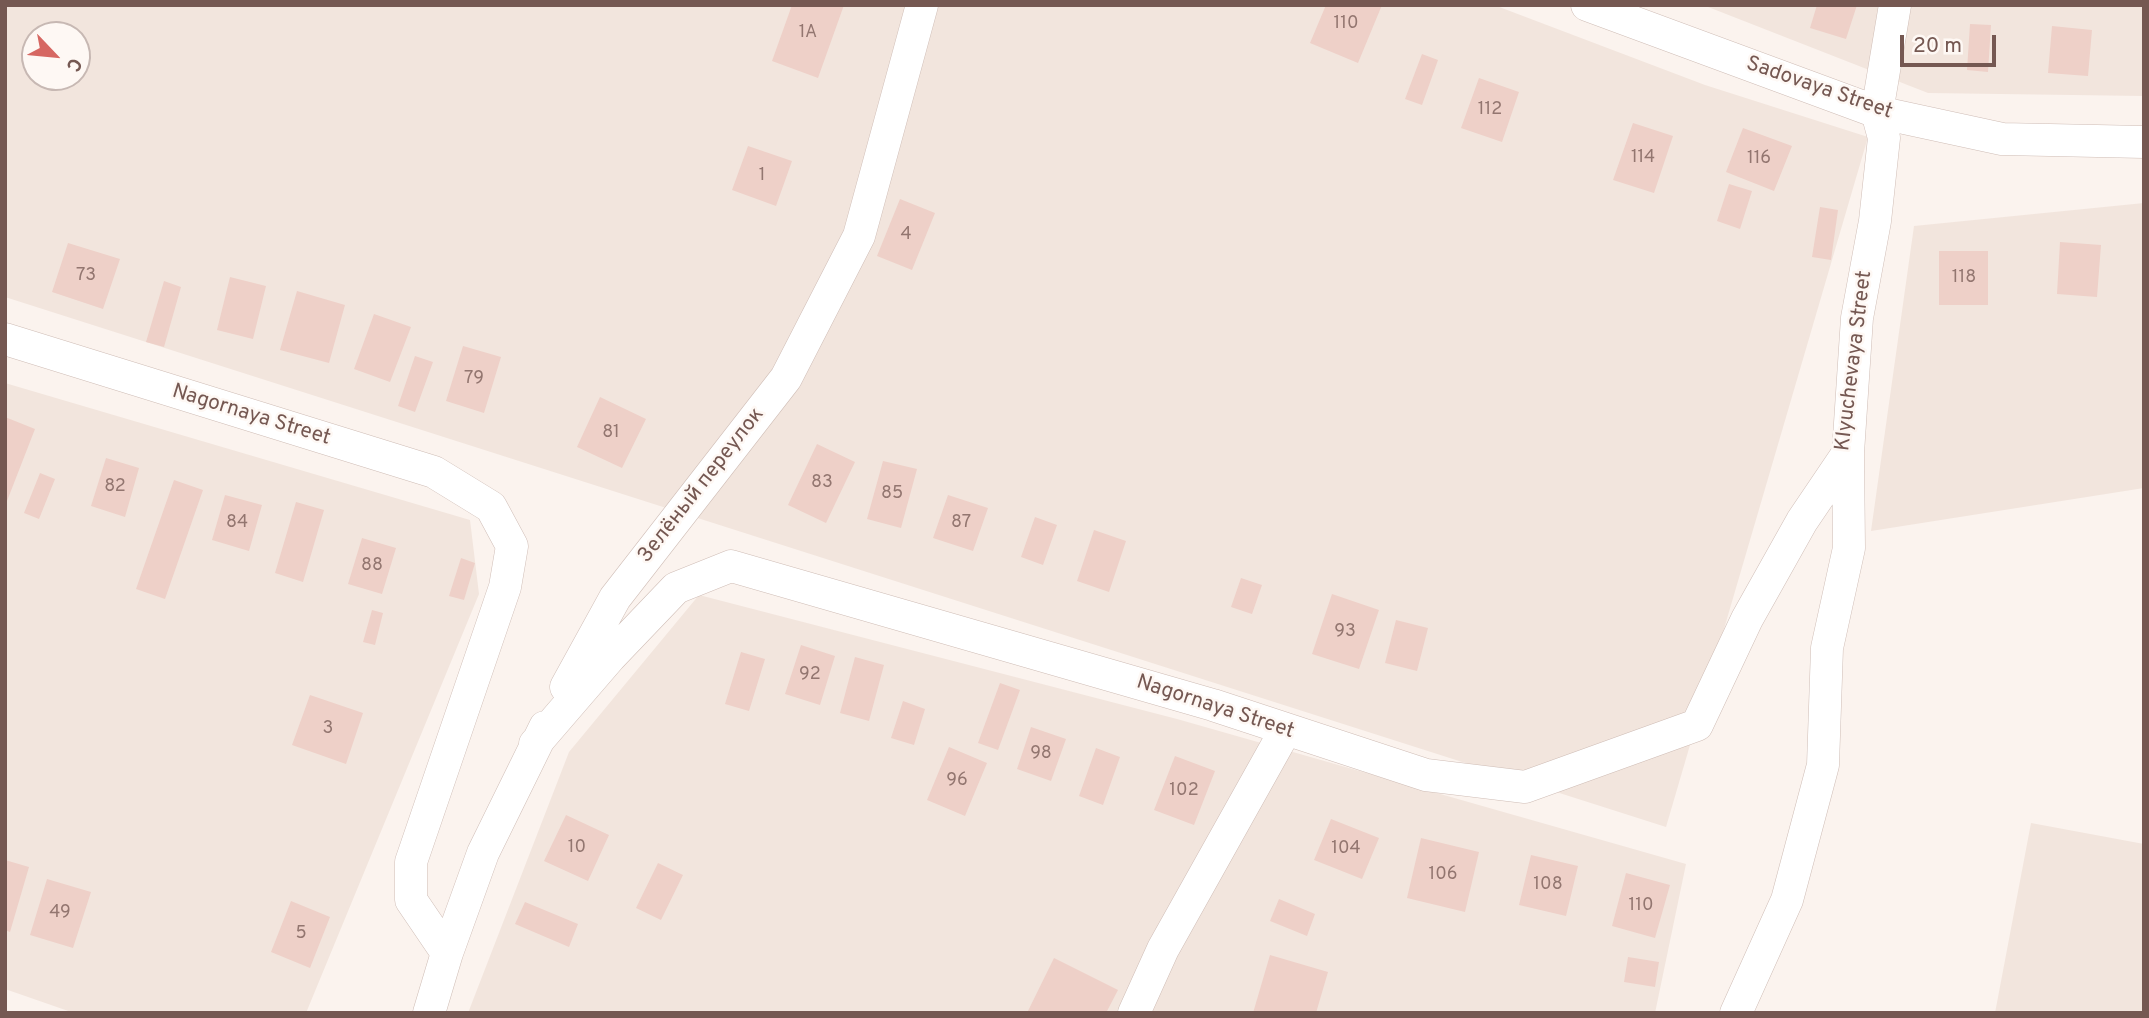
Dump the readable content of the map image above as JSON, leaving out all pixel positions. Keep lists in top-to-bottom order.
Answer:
{
  "streets": {
    "street": [
      "Sadovaya Street",
      "Klyuchevaya Street",
      "Nagornaya Street",
      "Зелёный переулок"
    ]
  },
  "crossings": [
    ["Sadovaya Street", "Klyuchevaya Street"],
    ["Klyuchevaya Street", "Nagornaya Street"],
    ["Nagornaya Street", "Зелёный переулок"]
  ],
  "house_numbers": [
    "110",
    "1А",
    "112",
    "114",
    "116",
    "1",
    "4",
    "73",
    "118",
    "79",
    "81",
    "83",
    "82",
    "85",
    "84",
    "87",
    "88",
    "93",
    "92",
    "3",
    "98",
    "96",
    "102",
    "10",
    "104",
    "106",
    "108",
    "110",
    "49",
    "5"
  ],
  "scale_bar": "20 m",
  "north": "bottom right"
}
